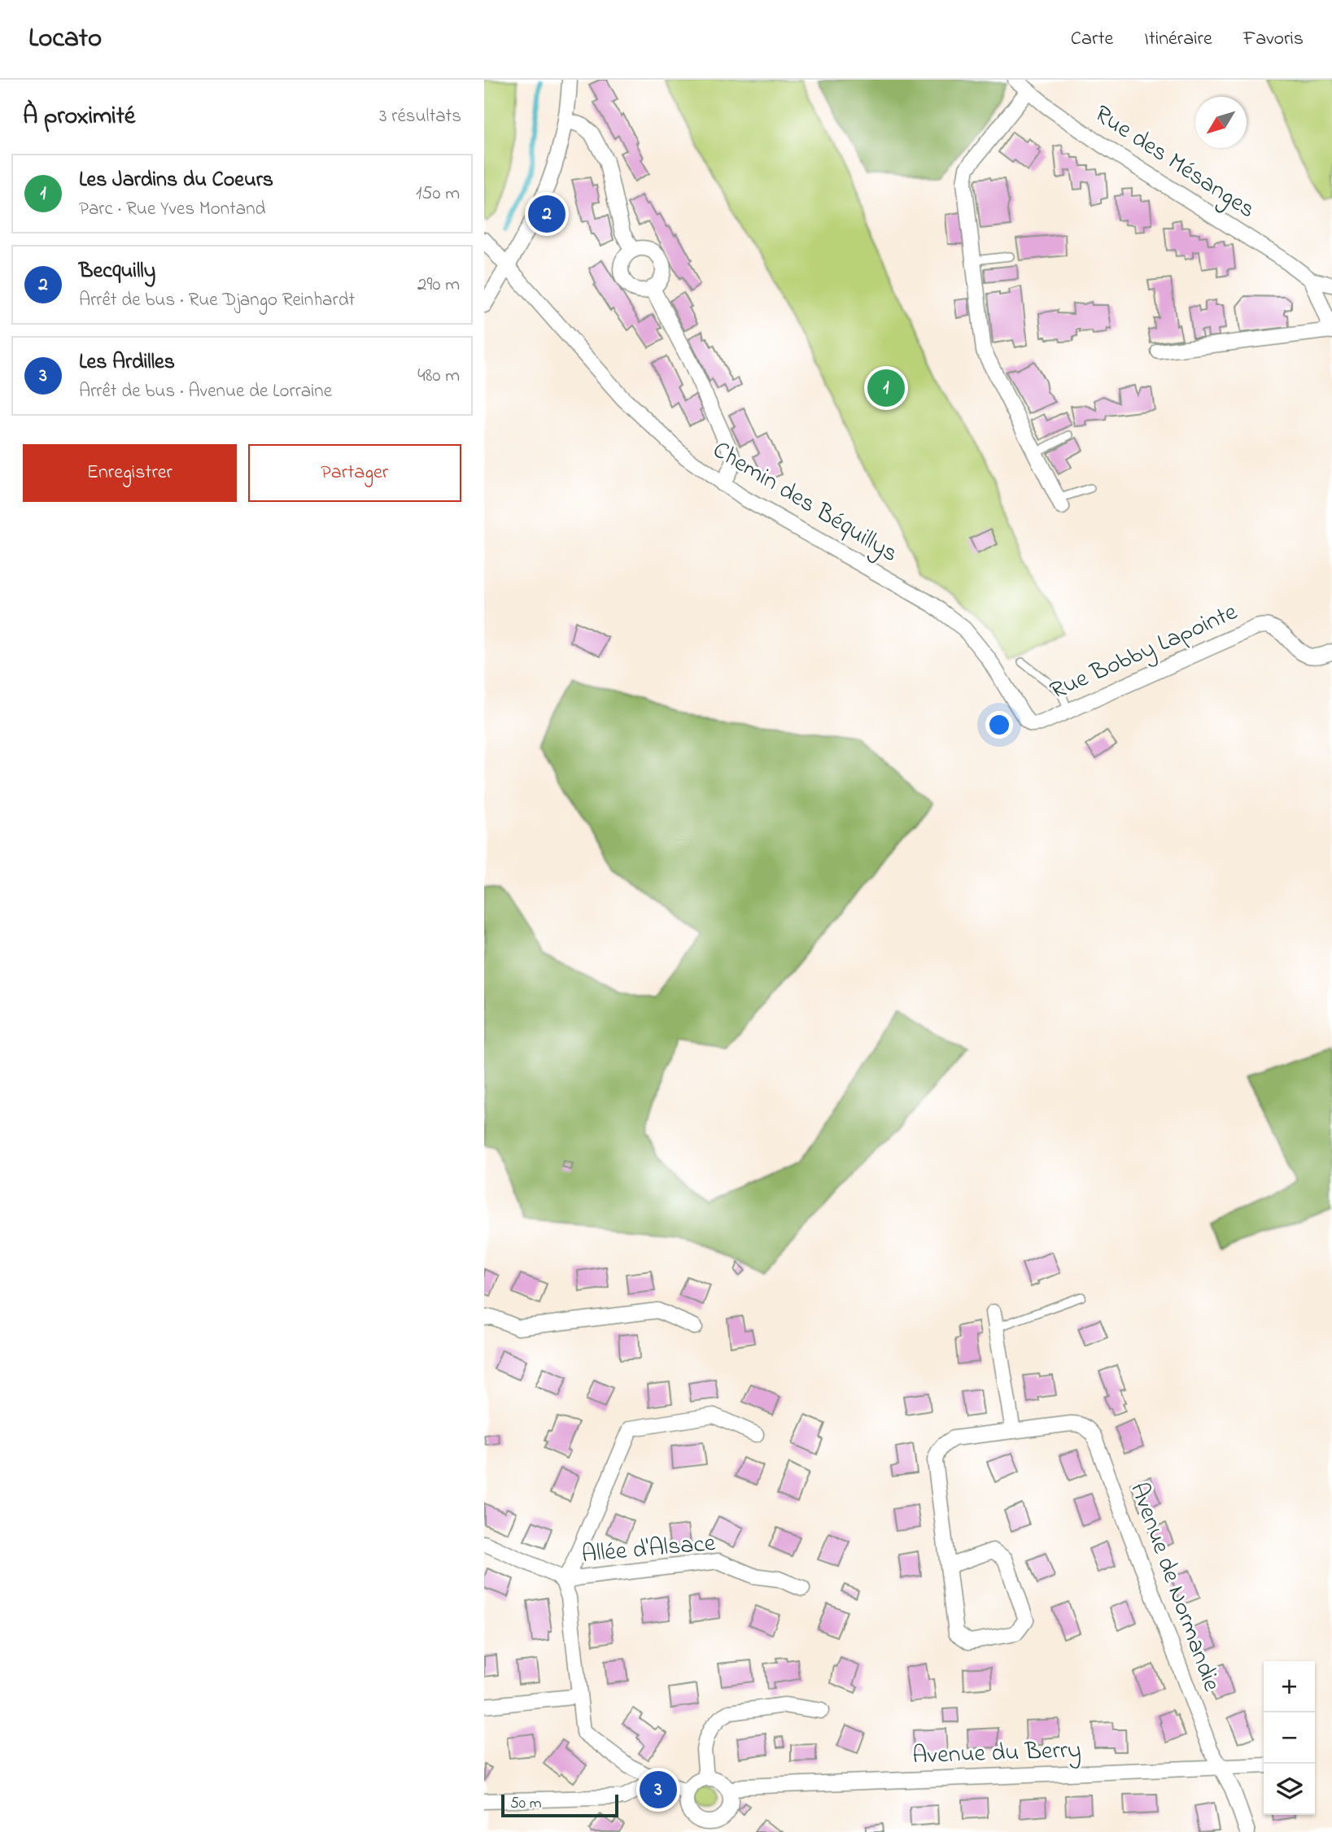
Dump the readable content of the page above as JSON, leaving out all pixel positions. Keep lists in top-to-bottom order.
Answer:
{
  "streets": {
    "street": [
      "Rue des Mésanges",
      "Chemin des Béquillys",
      "Rue Bobby Lapointe",
      "Allée d'Alsace",
      "Avenue de Normandie",
      "Avenue du Berry"
    ]
  },
  "crossings": [
    ["Chemin des Béquillys", "Rue Bobby Lapointe"],
    ["Avenue de Normandie", "Avenue du Berry"]
  ],
  "scale_bar": "50 m",
  "north": "bottom left",
  "page": {
    "header": "Locato",
    "nav": ["Carte", "Itinéraire", "Favoris"],
    "heading": ["À proximité", "3 résultats"],
    "list": [
      {
        "mark": "1",
        "name": "Les Jardins du Coeurs",
        "note": "Parc · Rue Yves Montand",
        "value": "150 m"
      },
      {
        "mark": "2",
        "name": "Becquilly",
        "note": "Arrêt de bus · Rue Django Reinhardt",
        "value": "290 m"
      },
      {
        "mark": "3",
        "name": "Les Ardilles",
        "note": "Arrêt de bus · Avenue de Lorraine",
        "value": "480 m"
      }
    ],
    "pins": ["2", "1", "3"],
    "buttons": ["Enregistrer", "Partager"],
    "map_buttons": ["+", "−"],
    "scale": "50 m"
  }
}
